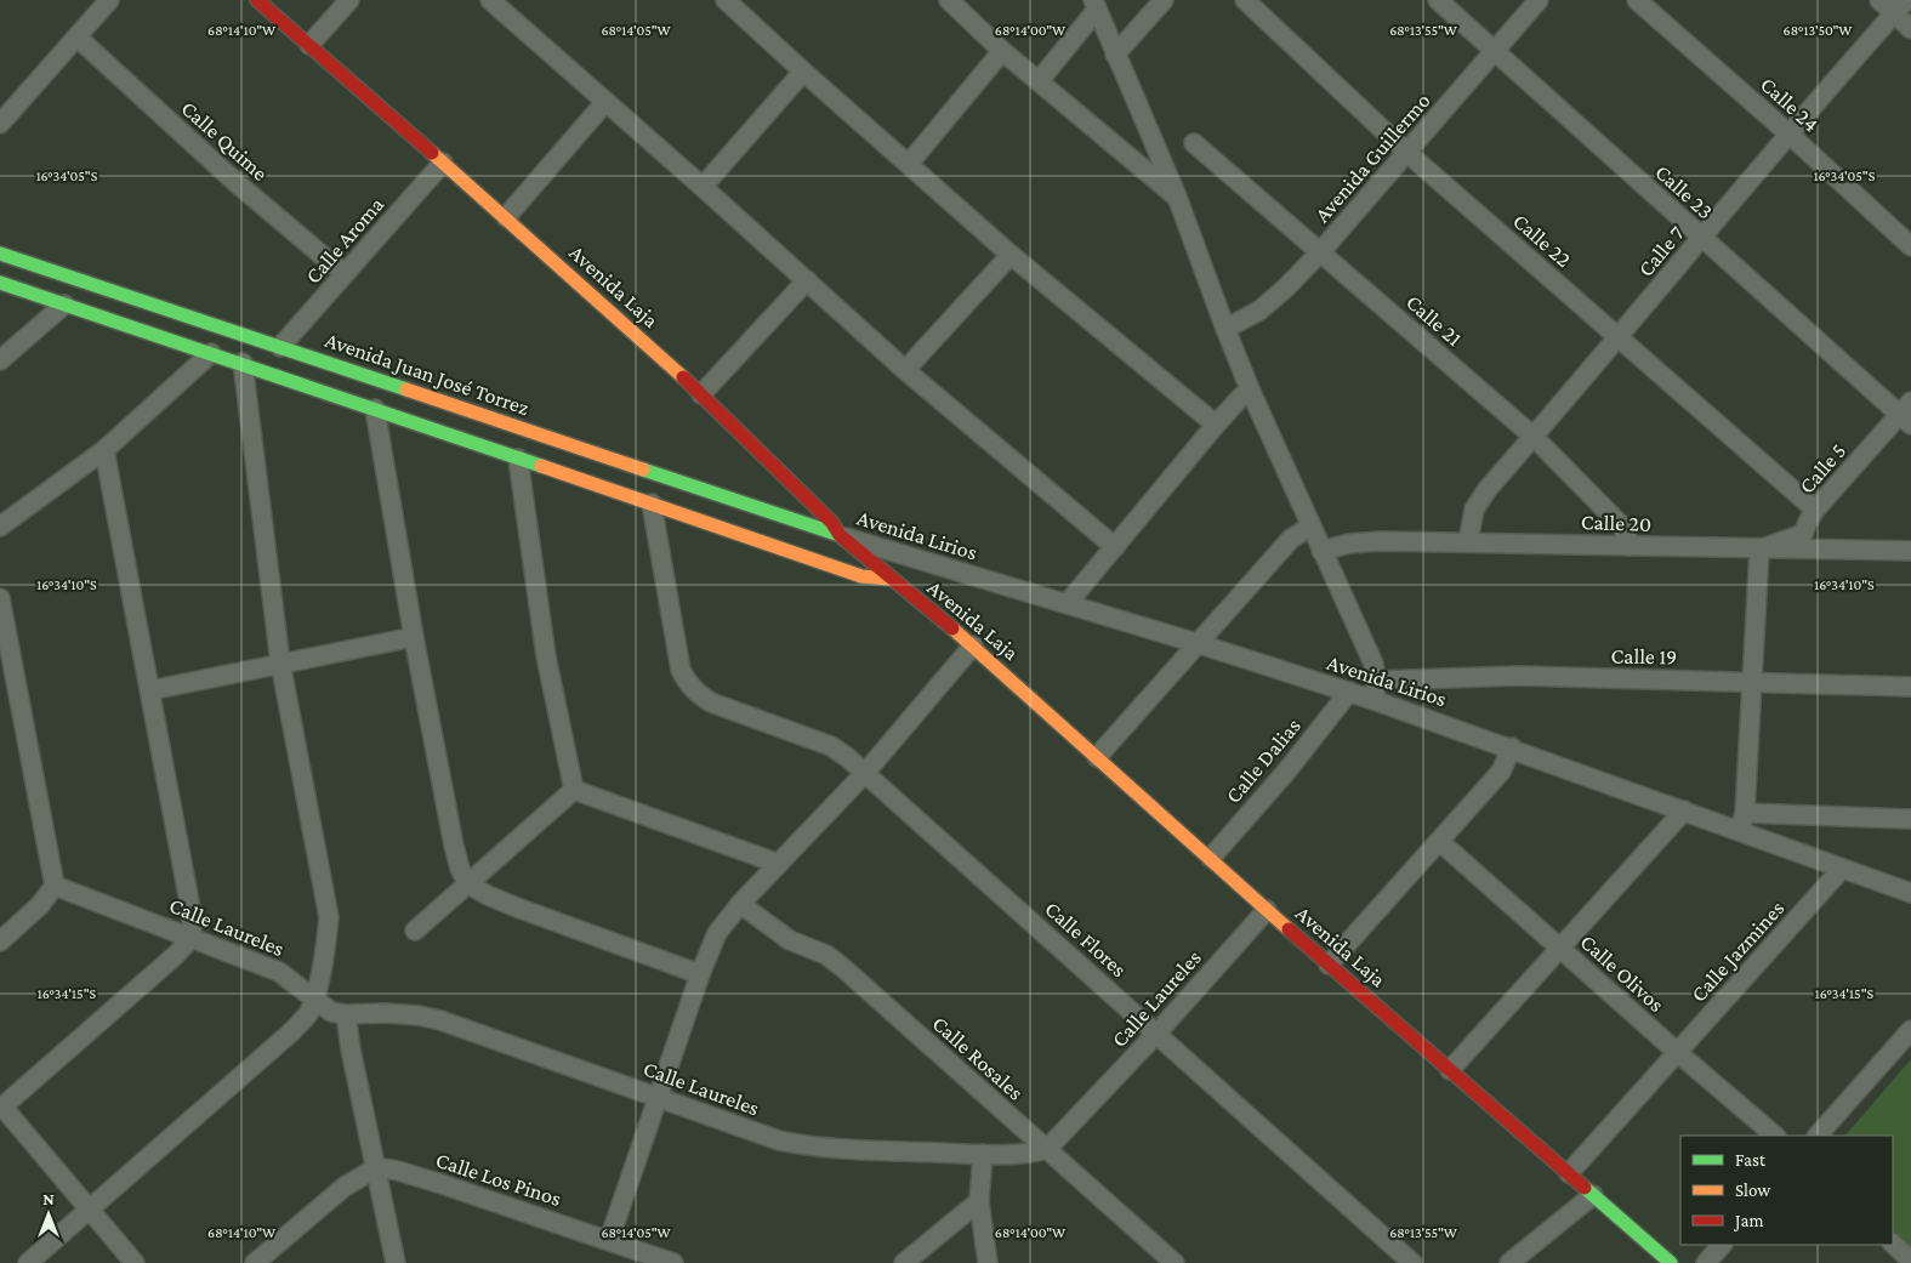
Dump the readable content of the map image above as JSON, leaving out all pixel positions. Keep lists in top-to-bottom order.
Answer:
{
  "streets": {
    "street": [
      "Calle 24",
      "Calle Quime",
      "Avenida Guillermo",
      "Calle 23",
      "Calle Aroma",
      "Calle 22",
      "Calle 7",
      "Avenida Laja",
      "Calle 21",
      "Avenida Juan José Torrez",
      "Calle 5",
      "Calle 20",
      "Avenida Lirios",
      "Calle 19",
      "Calle Dalias",
      "Calle Laureles",
      "Calle Flores",
      "Calle Jazmines",
      "Calle Olivos",
      "Calle Rosales",
      "Calle Los Pinos"
    ]
  },
  "crossings": [
    ["Calle 24", "Calle 7"],
    ["Calle Quime", "Calle Aroma"],
    ["Avenida Guillermo", "Calle 23"],
    ["Avenida Guillermo", "Calle 22"],
    ["Avenida Guillermo", "Calle 21"],
    ["Calle 23", "Calle 7"],
    ["Calle 23", "Calle 5"],
    ["Calle Aroma", "Avenida Laja"],
    ["Calle Aroma", "Avenida Juan José Torrez"],
    ["Calle 22", "Calle 7"],
    ["Calle 22", "Calle 5"],
    ["Calle 7", "Calle 21"],
    ["Calle 7", "Calle 20"],
    ["Avenida Laja", "Avenida Juan José Torrez"],
    ["Avenida Laja", "Avenida Lirios"],
    ["Avenida Laja", "Calle Dalias"],
    ["Avenida Laja", "Calle Laureles"],
    ["Avenida Laja", "Calle Jazmines"],
    ["Calle 21", "Calle 20"],
    ["Avenida Juan José Torrez", "Avenida Lirios"],
    ["Calle 5", "Calle 20"],
    ["Avenida Lirios", "Calle Dalias"],
    ["Avenida Lirios", "Calle Jazmines"],
    ["Calle Laureles", "Calle Flores"],
    ["Calle Laureles", "Calle Rosales"],
    ["Calle Jazmines", "Calle Olivos"]
  ],
  "legend": ["Fast", "Slow", "Jam"],
  "north": "top",
  "coordinates": [
    "68°14'10\"W",
    "68°14'05\"W",
    "68°14'00\"W",
    "68°13'55\"W",
    "68°13'50\"W",
    "16°34'05\"S",
    "16°34'10\"S",
    "16°34'15\"S"
  ]
}
